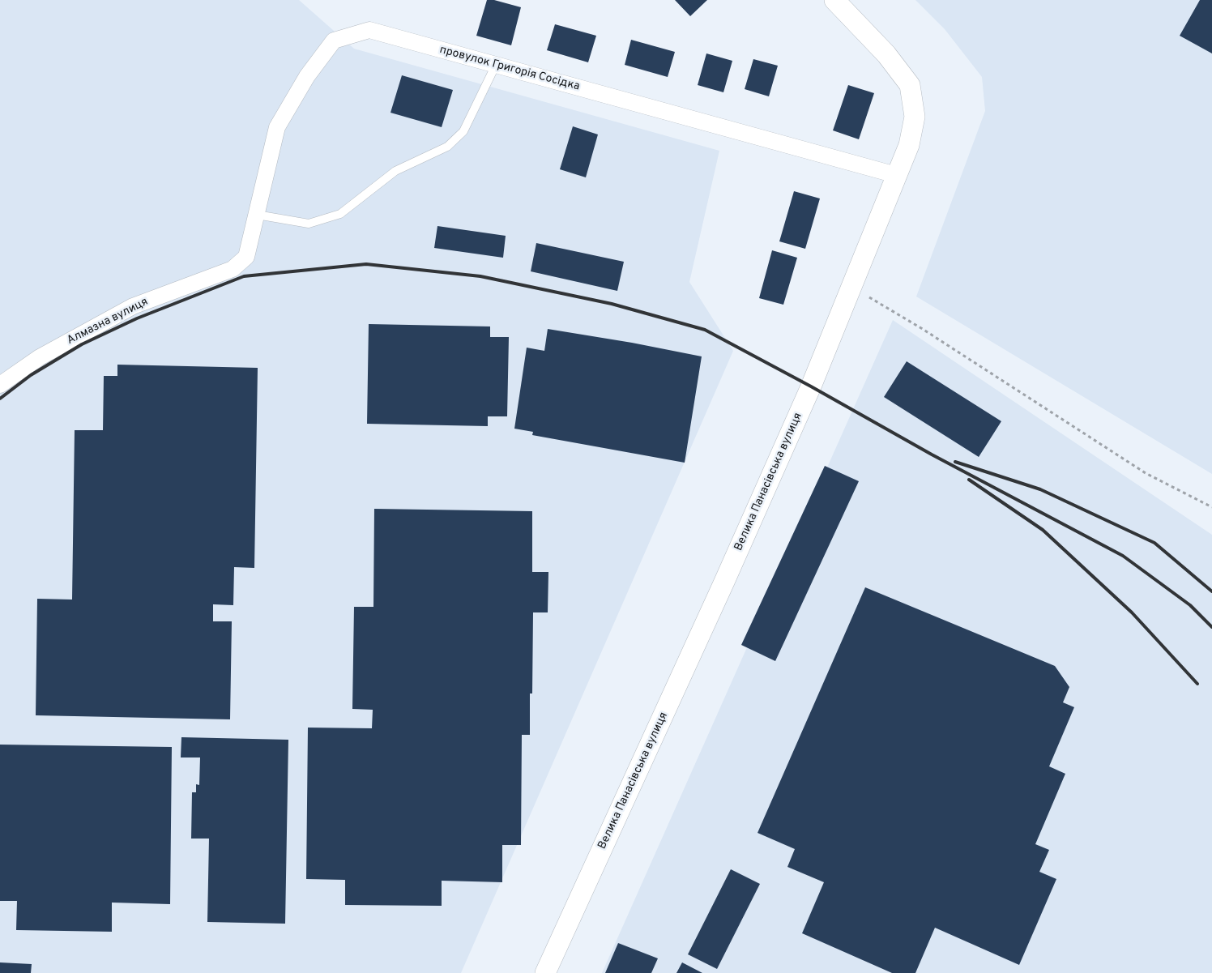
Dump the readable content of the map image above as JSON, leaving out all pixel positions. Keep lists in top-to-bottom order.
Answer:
{
  "streets": {
    "street": ["провулок Григорія Сосідка", "Алмазна вулиця", "Велика Панасівська вулиця"]
  },
  "crossings": [
    ["провулок Григорія Сосідка", "Алмазна вулиця"],
    ["провулок Григорія Сосідка", "Велика Панасівська вулиця"]
  ]
}
